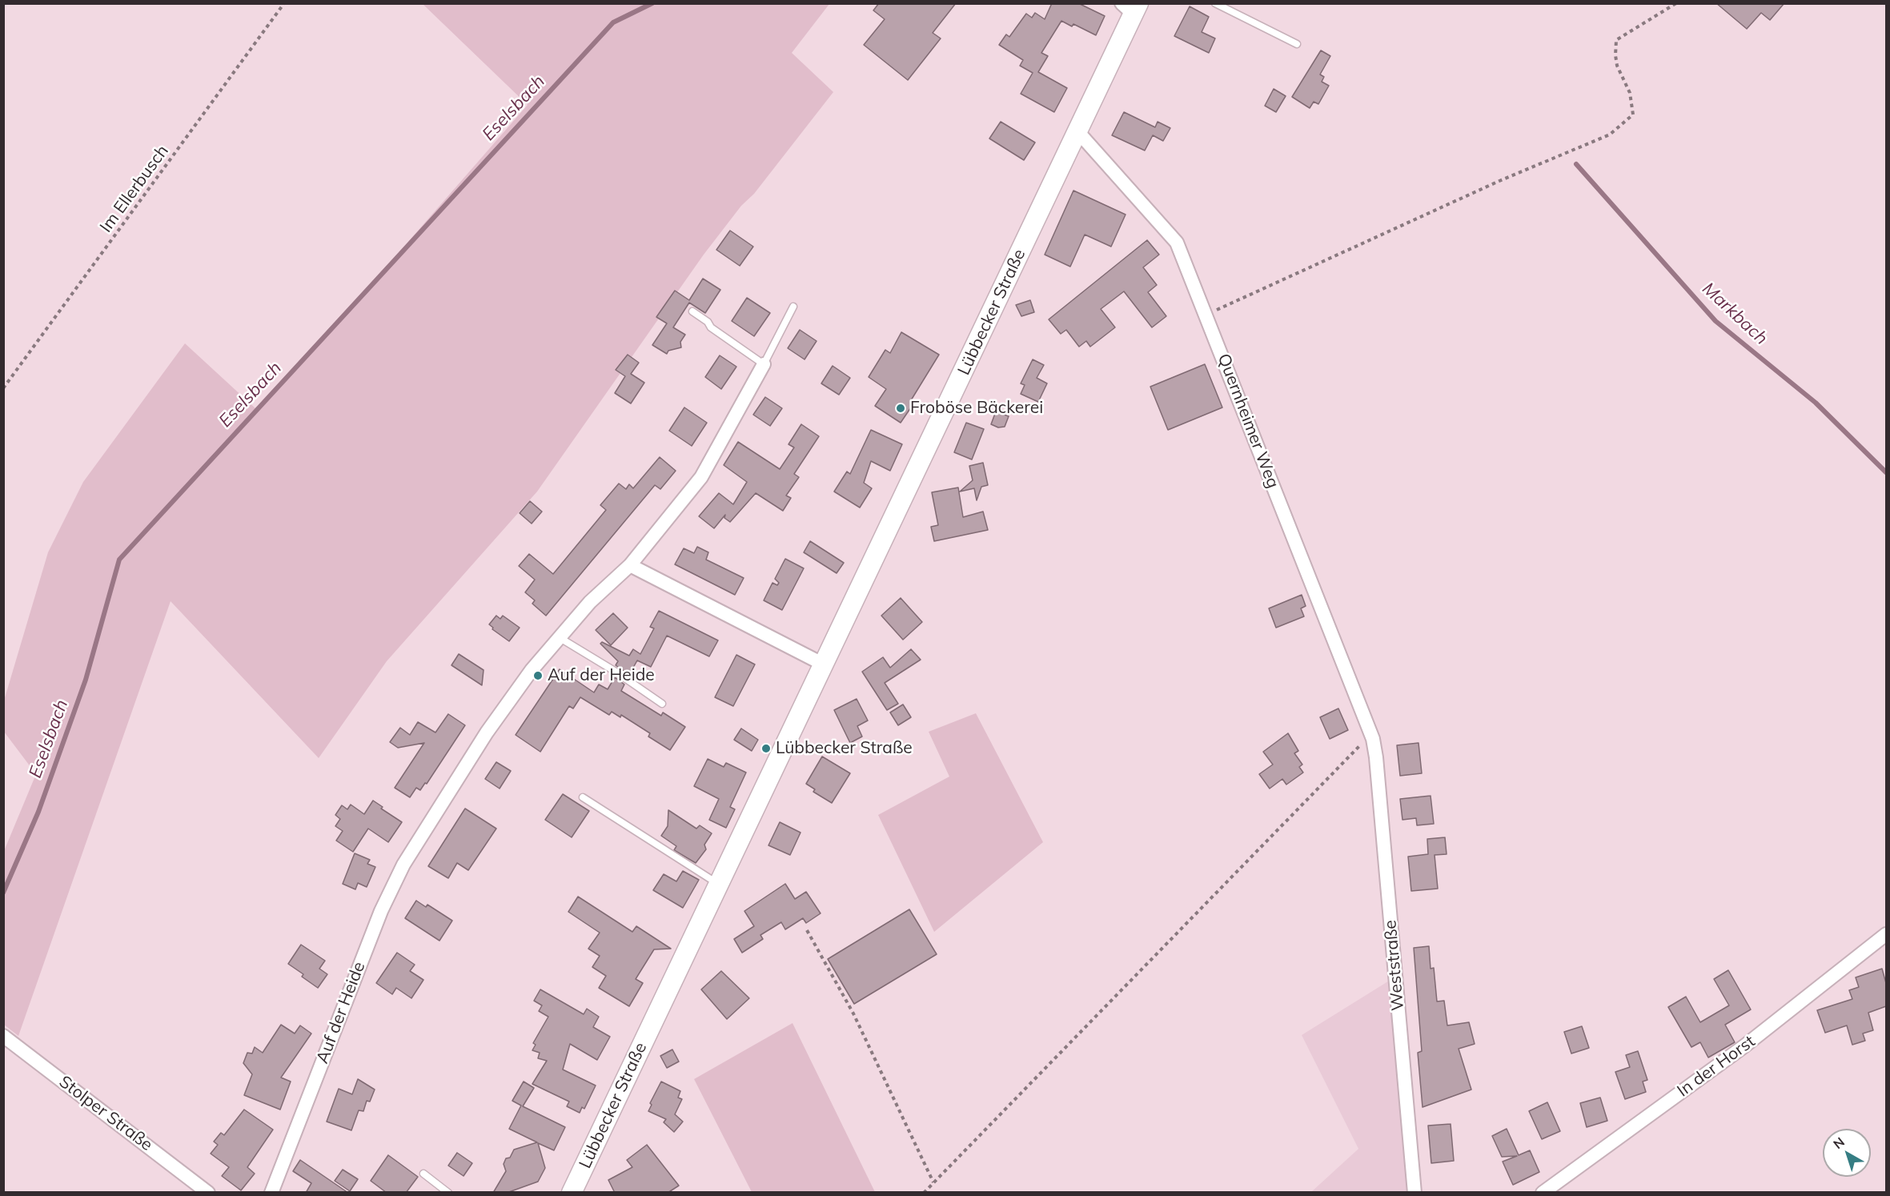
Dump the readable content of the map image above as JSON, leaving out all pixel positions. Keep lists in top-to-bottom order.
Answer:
{
  "streets": {
    "main road": ["Lübbecker Straße"],
    "street": [
      "Quernheimer Weg",
      "Weststraße",
      "Auf der Heide",
      "In der Horst",
      "Stolper Straße"
    ],
    "path": ["Im Ellerbusch"]
  },
  "crossings": [
    ["Lübbecker Straße", "Quernheimer Weg"],
    ["Quernheimer Weg", "Weststraße"]
  ],
  "water": ["Eselsbach", "Markbach"],
  "places": ["Froböse Bäckerei", "Auf der Heide", "Lübbecker Straße"],
  "north": "top left"
}
